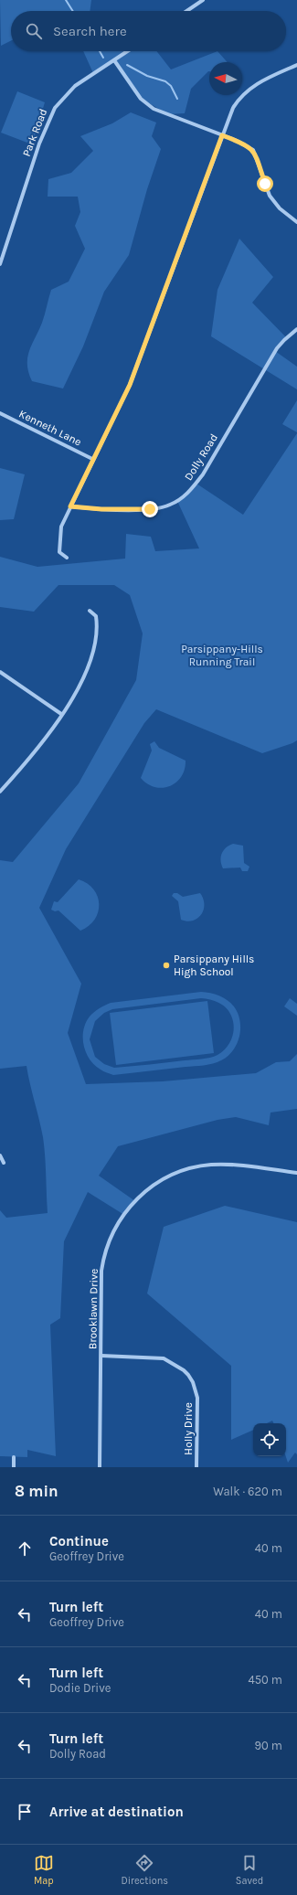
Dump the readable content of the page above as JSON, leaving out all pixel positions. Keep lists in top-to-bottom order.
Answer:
{
  "streets": {
    "street": [
      "Park Road",
      "Kenneth Lane",
      "Dolly Road",
      "Brooklawn Drive",
      "Holly Drive"
    ]
  },
  "crossings": [
    ["Brooklawn Drive", "Holly Drive"]
  ],
  "parks": ["Parsippany-Hills Running Trail"],
  "places": ["Parsippany Hills High School"],
  "north": "left",
  "page": {
    "search": "Search here",
    "heading": ["8 min", "Walk · 620 m"],
    "list": [
      ["Continue", "Geoffrey Drive", "40 m"],
      ["Turn left", "Geoffrey Drive", "40 m"],
      ["Turn left", "Dodie Drive", "450 m"],
      ["Turn left", "Dolly Road", "90 m"],
      "Arrive at destination"
    ],
    "nav": ["Map", "Directions", "Saved"]
  }
}
